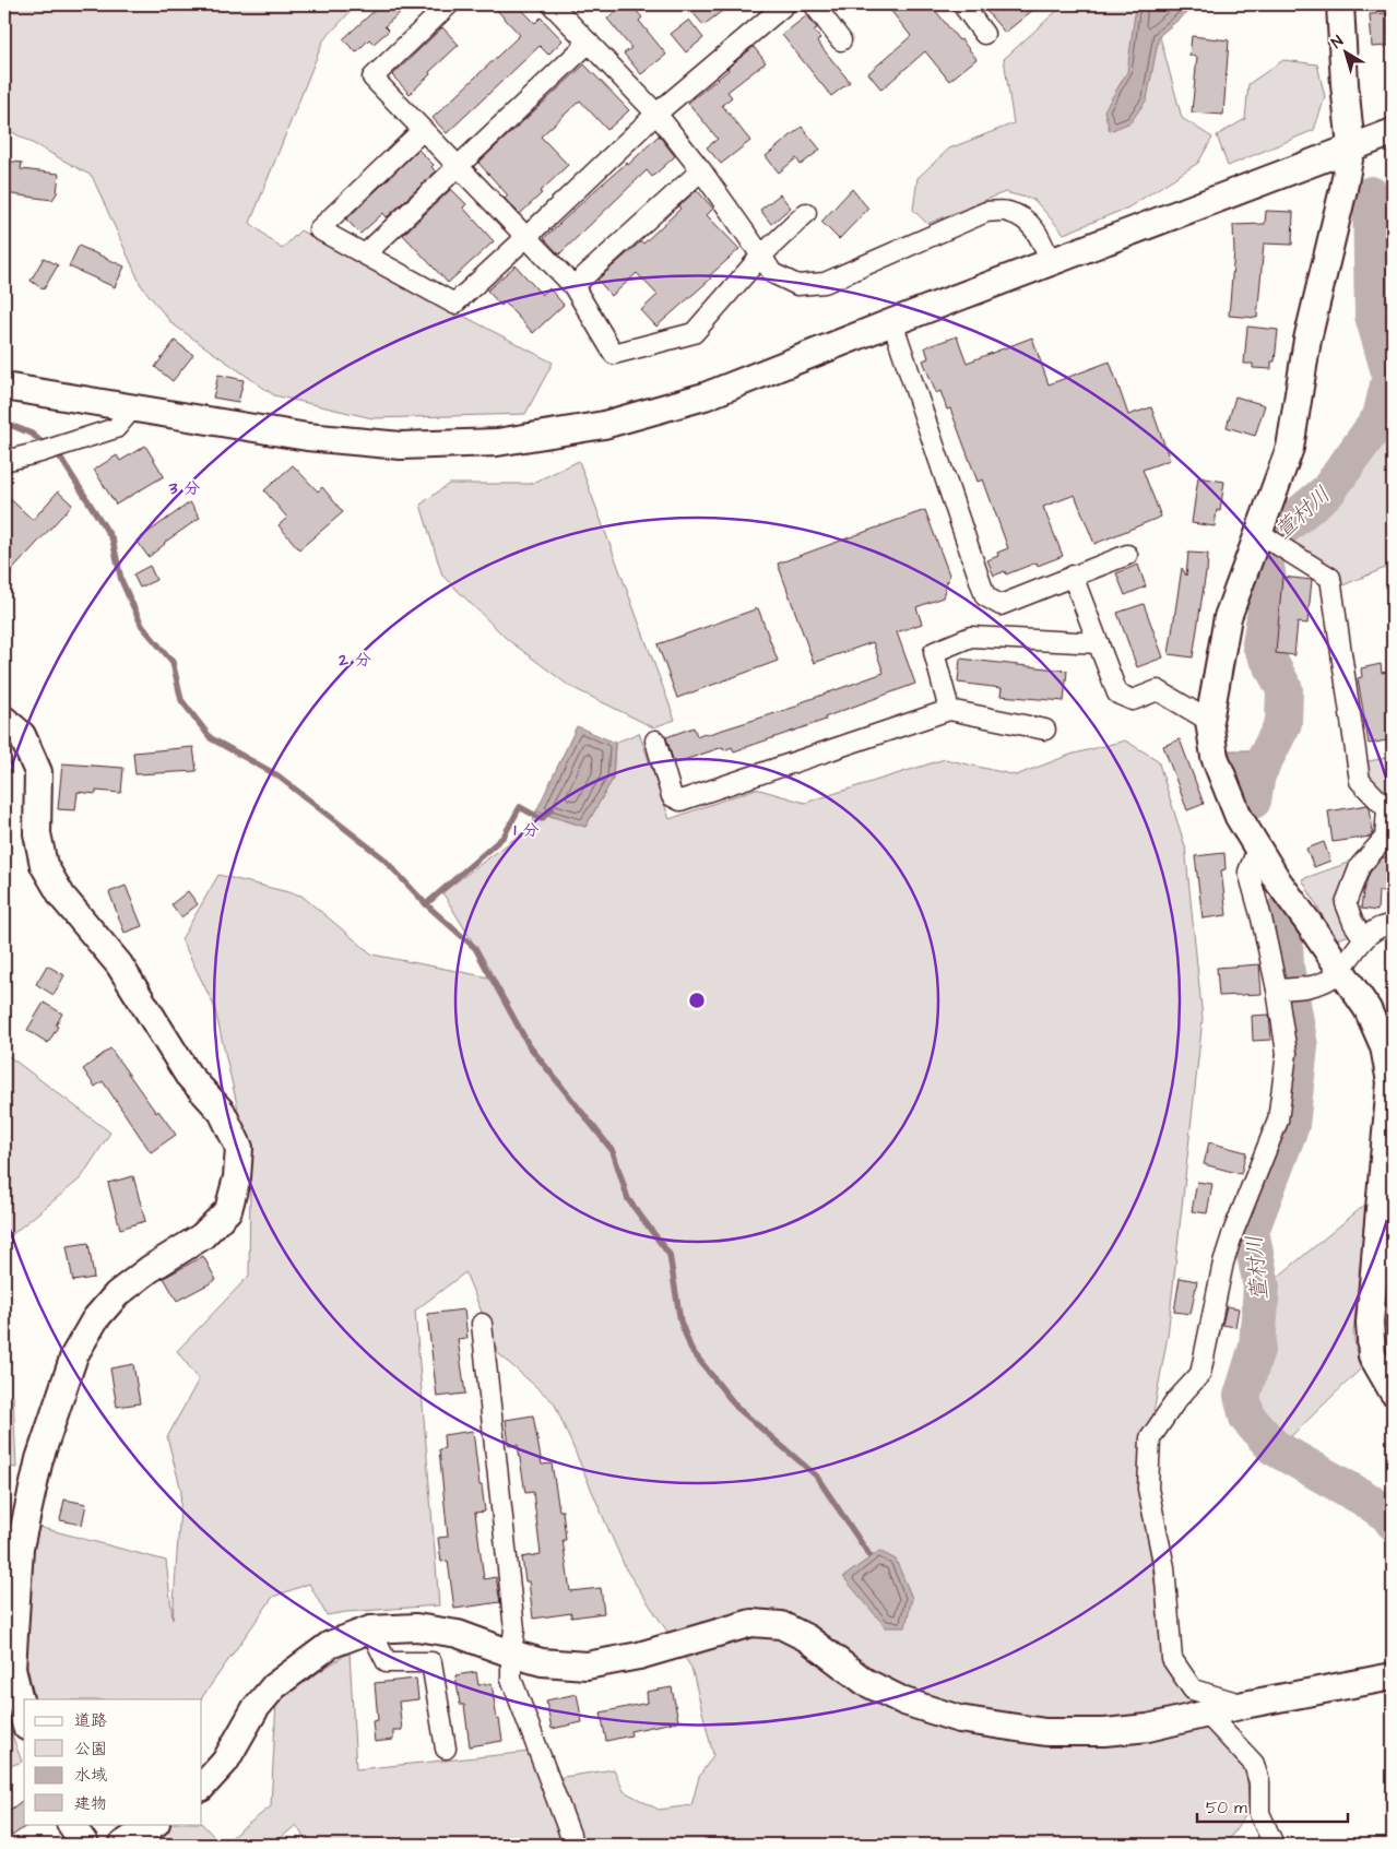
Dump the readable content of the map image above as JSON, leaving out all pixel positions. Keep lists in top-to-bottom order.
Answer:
{
  "water": ["萱村川"],
  "legend": [
    "道路",
    "公園",
    "水域",
    "建物"
  ],
  "scale_bar": "50 m",
  "north": "top left",
  "rings": ["3 分", "2 分", "1 分"]
}
